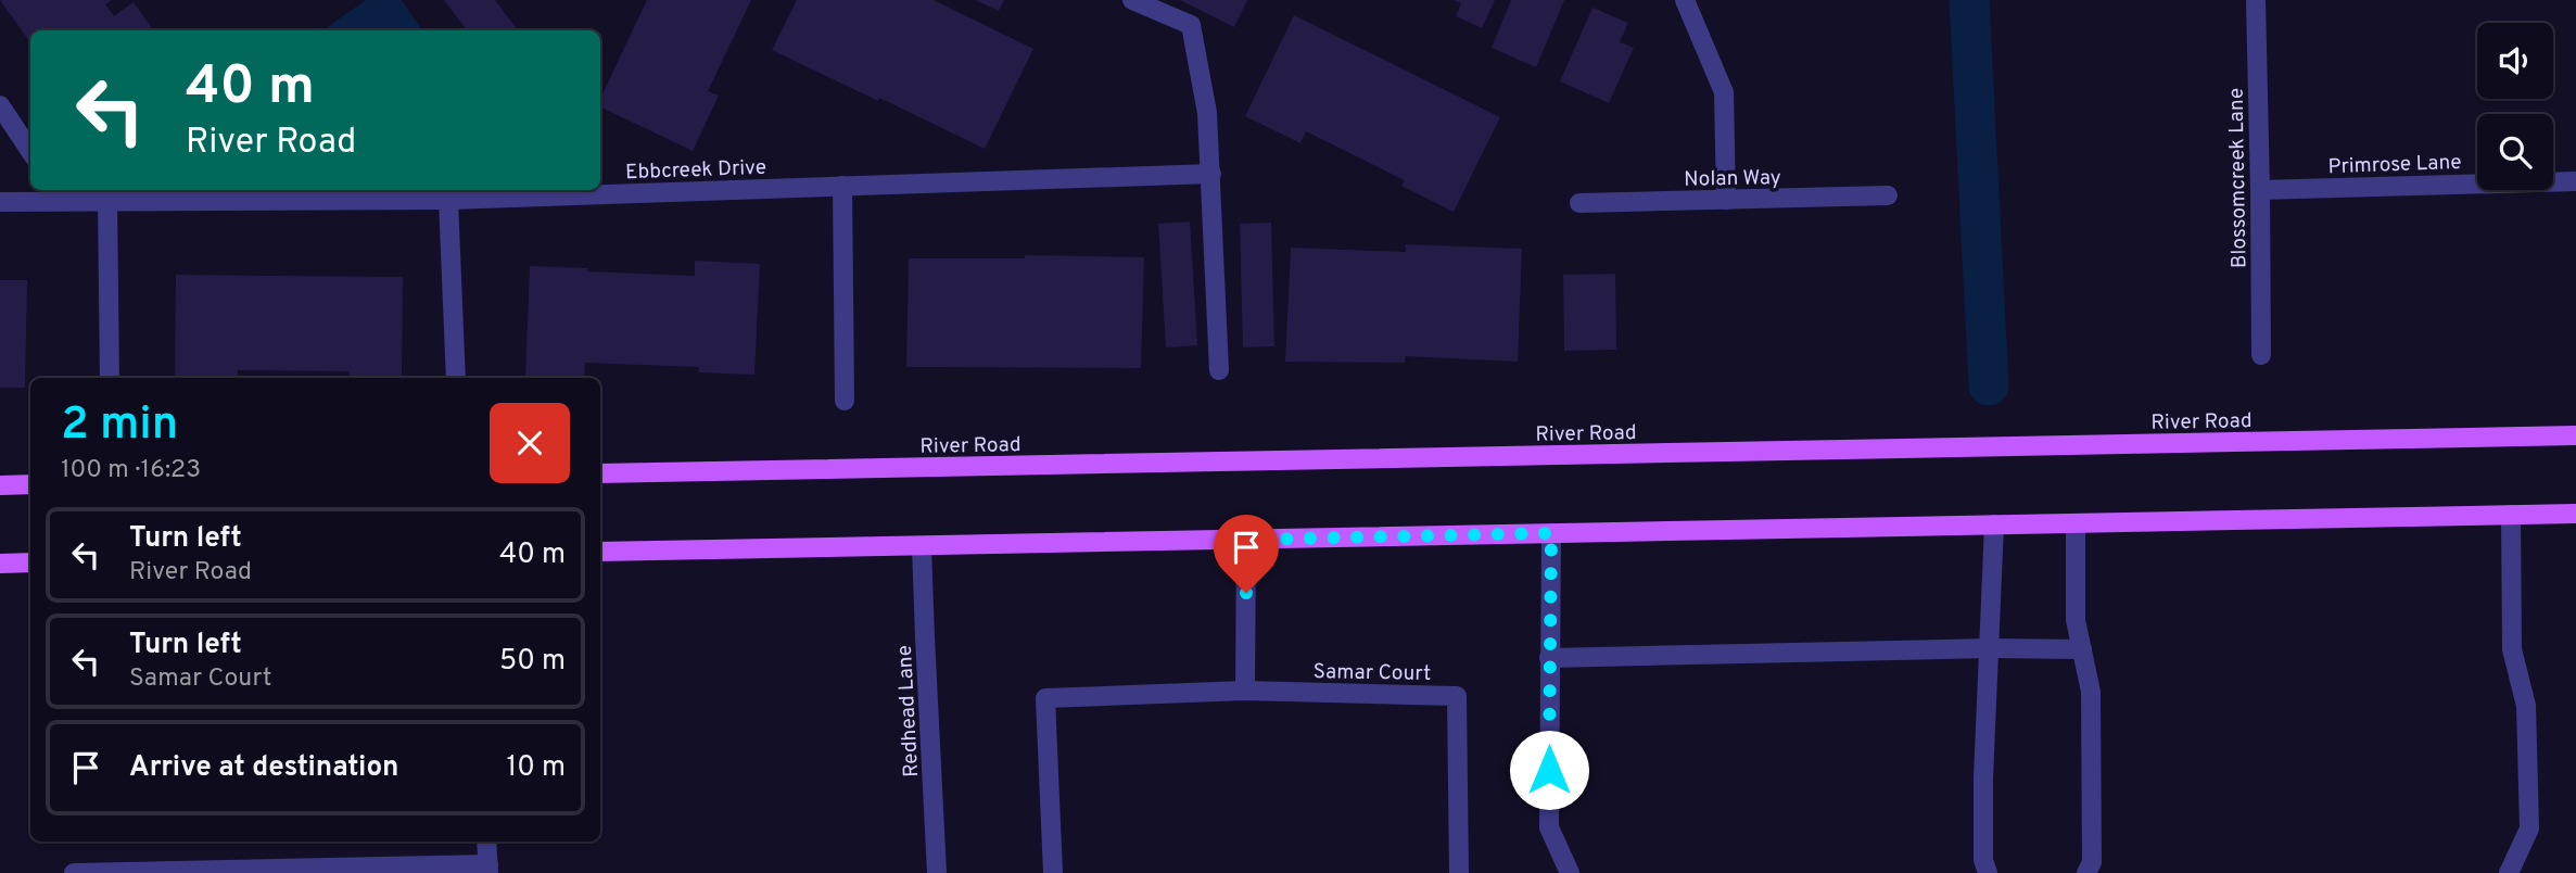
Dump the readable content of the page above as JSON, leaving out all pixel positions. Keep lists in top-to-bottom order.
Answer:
{
  "streets": {
    "main road": ["River Road"],
    "street": [
      "Primrose Lane",
      "Ebbcreek Drive",
      "Nolan Way",
      "Blossomcreek Lane",
      "Samar Court",
      "Redhead Lane"
    ]
  },
  "crossings": [
    ["Primrose Lane", "Blossomcreek Lane"]
  ],
  "page": {
    "turn": ["40 m", "River Road"],
    "heading": ["2 min", "100 m · 16:23"],
    "list": [
      {
        "name": "Turn left",
        "note": "River Road",
        "value": "40 m"
      },
      {
        "name": "Turn left",
        "note": "Samar Court",
        "value": "50 m"
      },
      {
        "name": "Arrive at destination",
        "value": "10 m"
      }
    ]
  }
}
